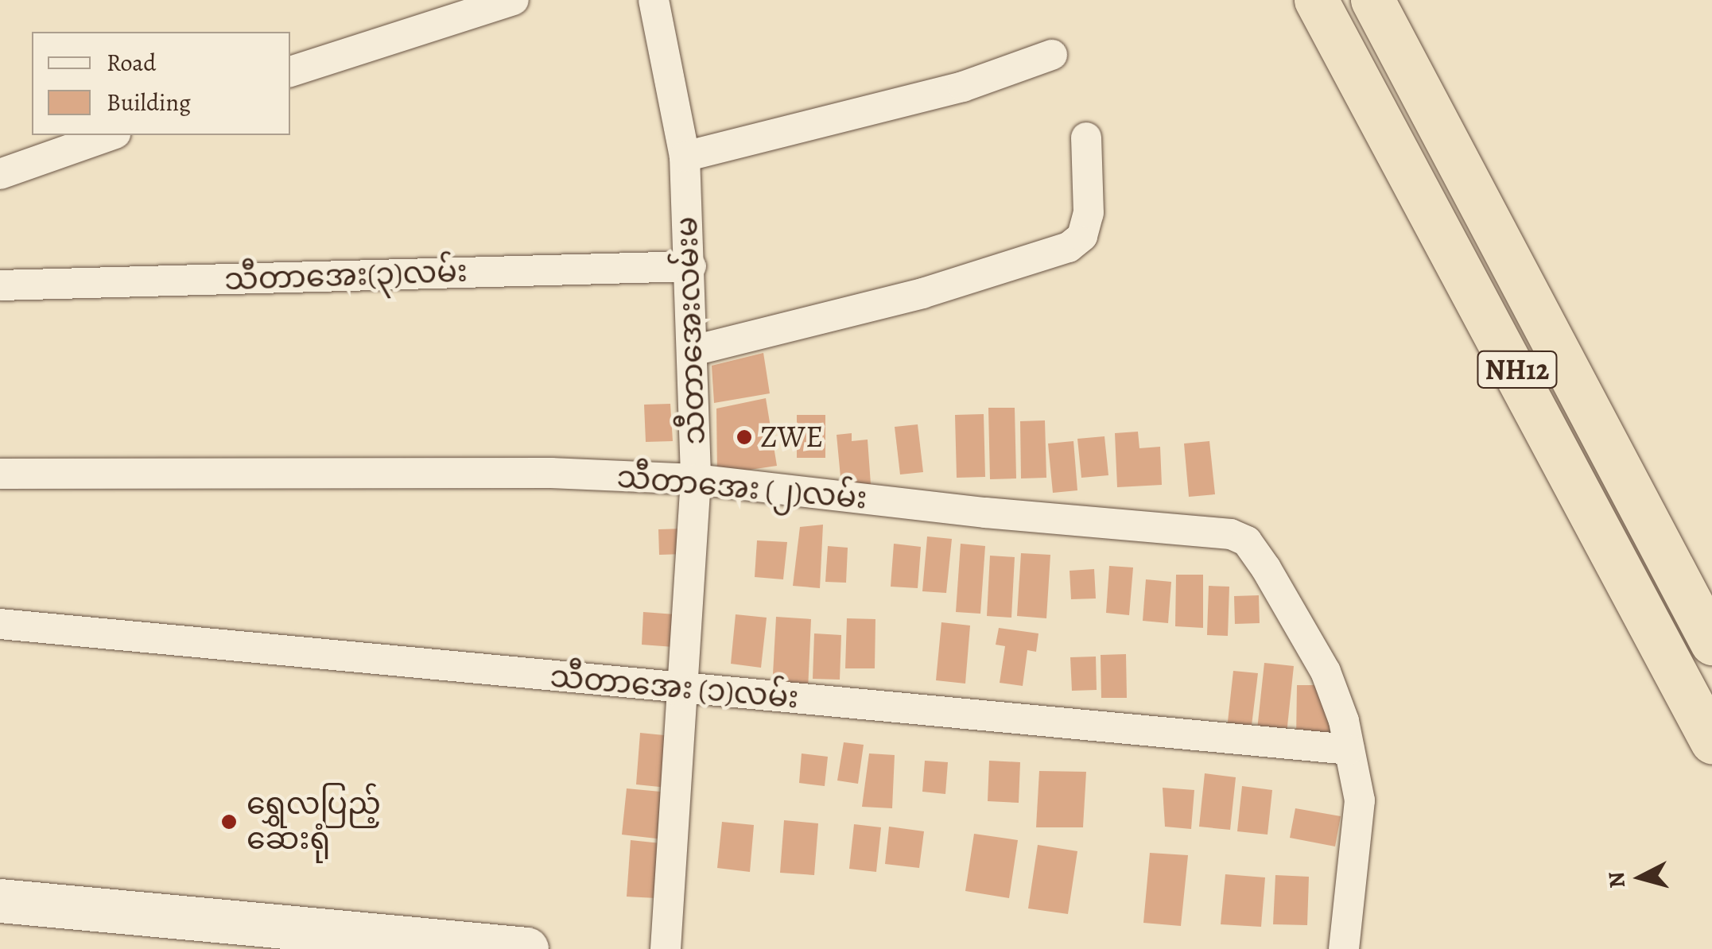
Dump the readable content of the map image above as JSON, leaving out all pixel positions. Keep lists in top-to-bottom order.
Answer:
{
  "streets": {
    "highway": ["NH12"],
    "street": [
      "သီတာအေး(၃)လမ်း",
      "သီတာအေးလမ်းမ",
      "သီတာအေး (၂)လမ်း",
      "သီတာအေး (၁)လမ်း"
    ]
  },
  "crossings": [
    ["သီတာအေး(၃)လမ်း", "သီတာအေးလမ်းမ"],
    ["သီတာအေးလမ်းမ", "သီတာအေး (၂)လမ်း"],
    ["သီတာအေးလမ်းမ", "သီတာအေး (၁)လမ်း"],
    ["သီတာအေး (၂)လမ်း", "သီတာအေး (၁)လမ်း"]
  ],
  "places": ["ZWE", "ရွှေလပြည့် ဆေးရုံ"],
  "legend": ["Road", "Building"],
  "north": "left"
}
